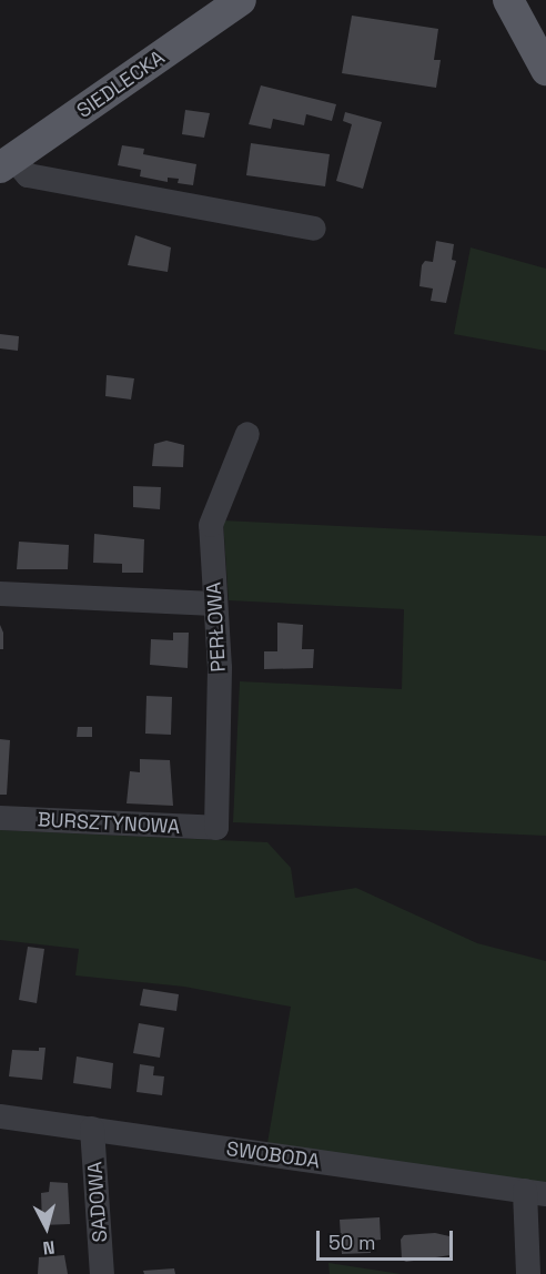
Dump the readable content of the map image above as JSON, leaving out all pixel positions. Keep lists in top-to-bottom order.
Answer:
{
  "streets": {
    "main road": ["SIEDLECKA"],
    "street": [
      "PERŁOWA",
      "BURSZTYNOWA",
      "SWOBODA",
      "SADOWA"
    ]
  },
  "crossings": [
    ["PERŁOWA", "BURSZTYNOWA"],
    ["SWOBODA", "SADOWA"]
  ],
  "scale_bar": "50 m",
  "north": "bottom"
}
